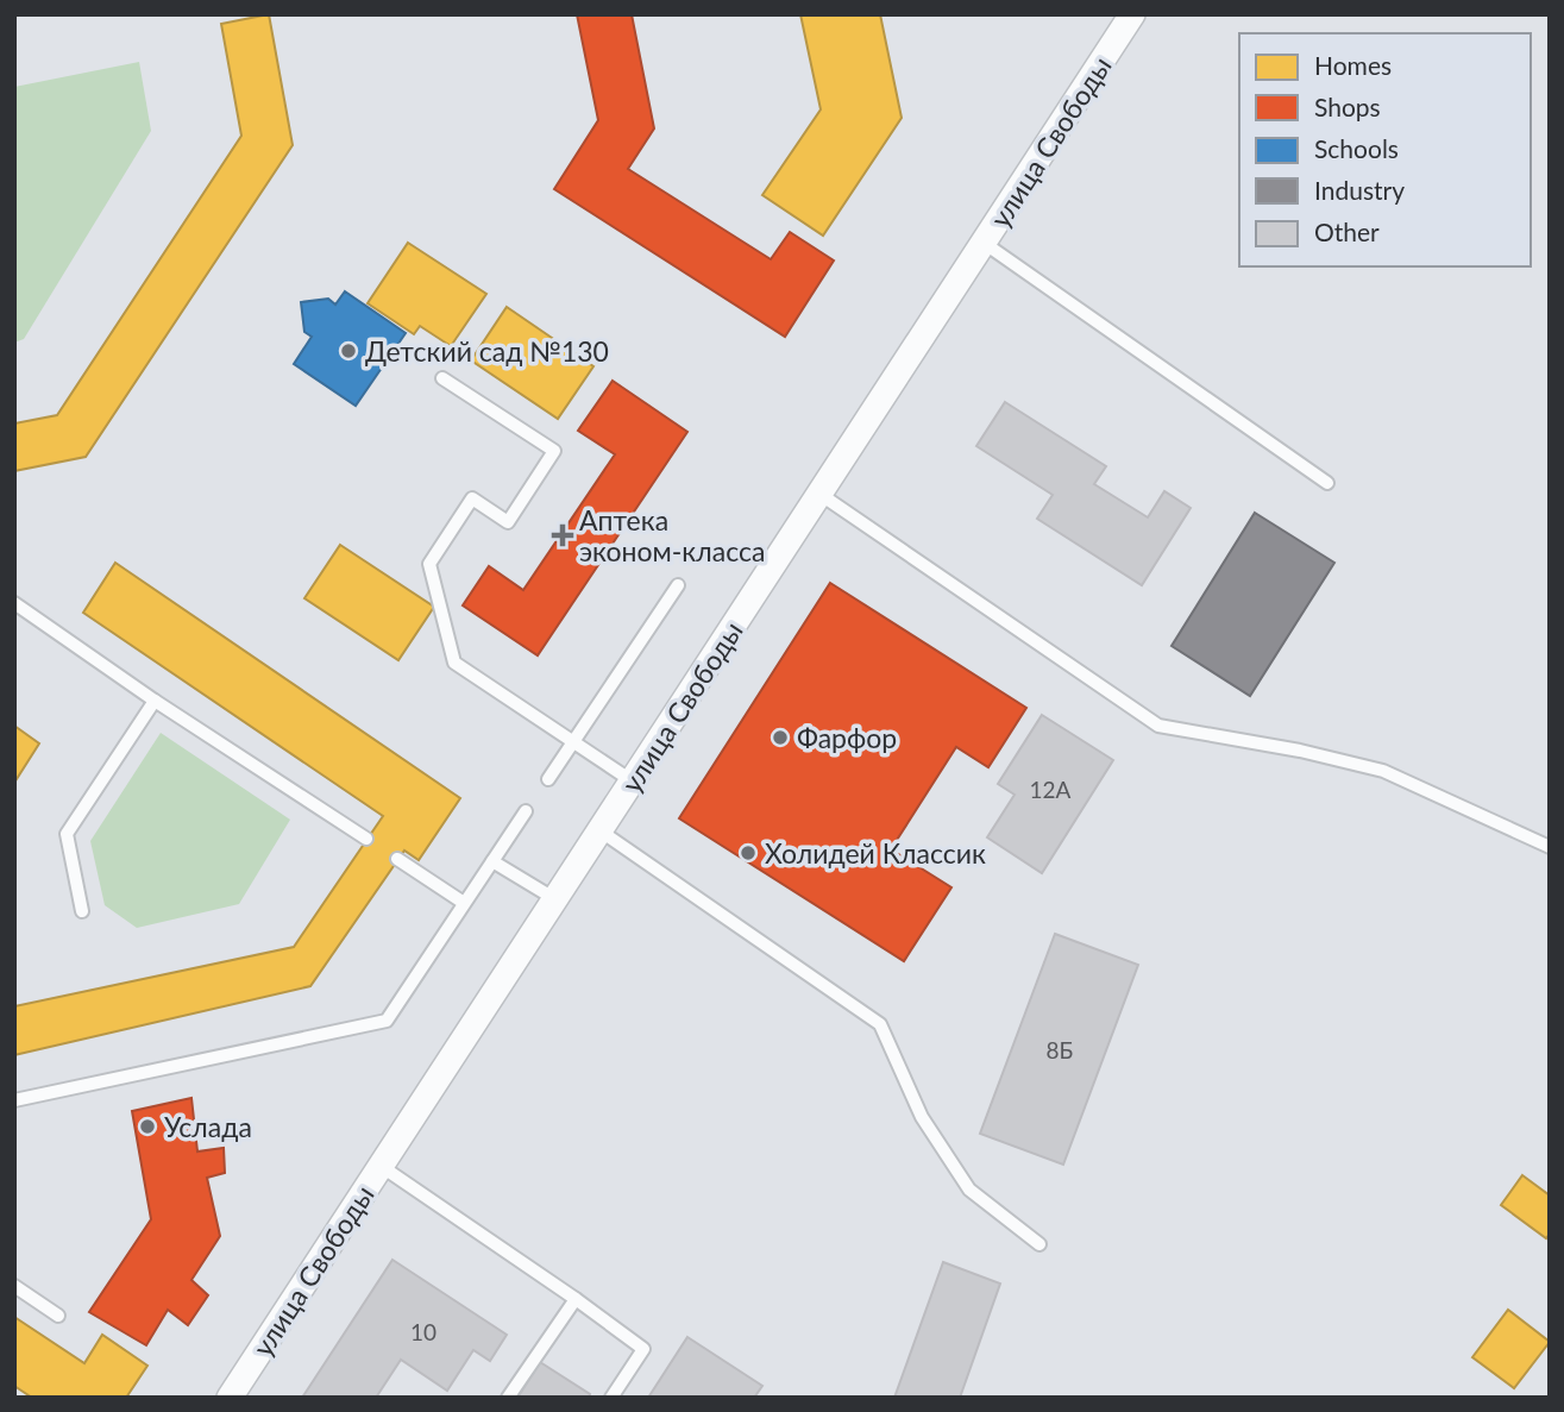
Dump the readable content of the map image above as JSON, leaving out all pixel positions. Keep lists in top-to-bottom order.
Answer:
{
  "streets": {
    "street": ["улица Свободы"]
  },
  "places": {
    "other": [
      "Детский сад №130",
      "Фарфор",
      "Холидей Классик",
      "Услада"
    ],
    "health": ["Аптека эконом-класса"]
  },
  "house_numbers": ["12А", "8Б", "10"],
  "legend": [
    "Homes",
    "Shops",
    "Schools",
    "Industry",
    "Other"
  ]
}
